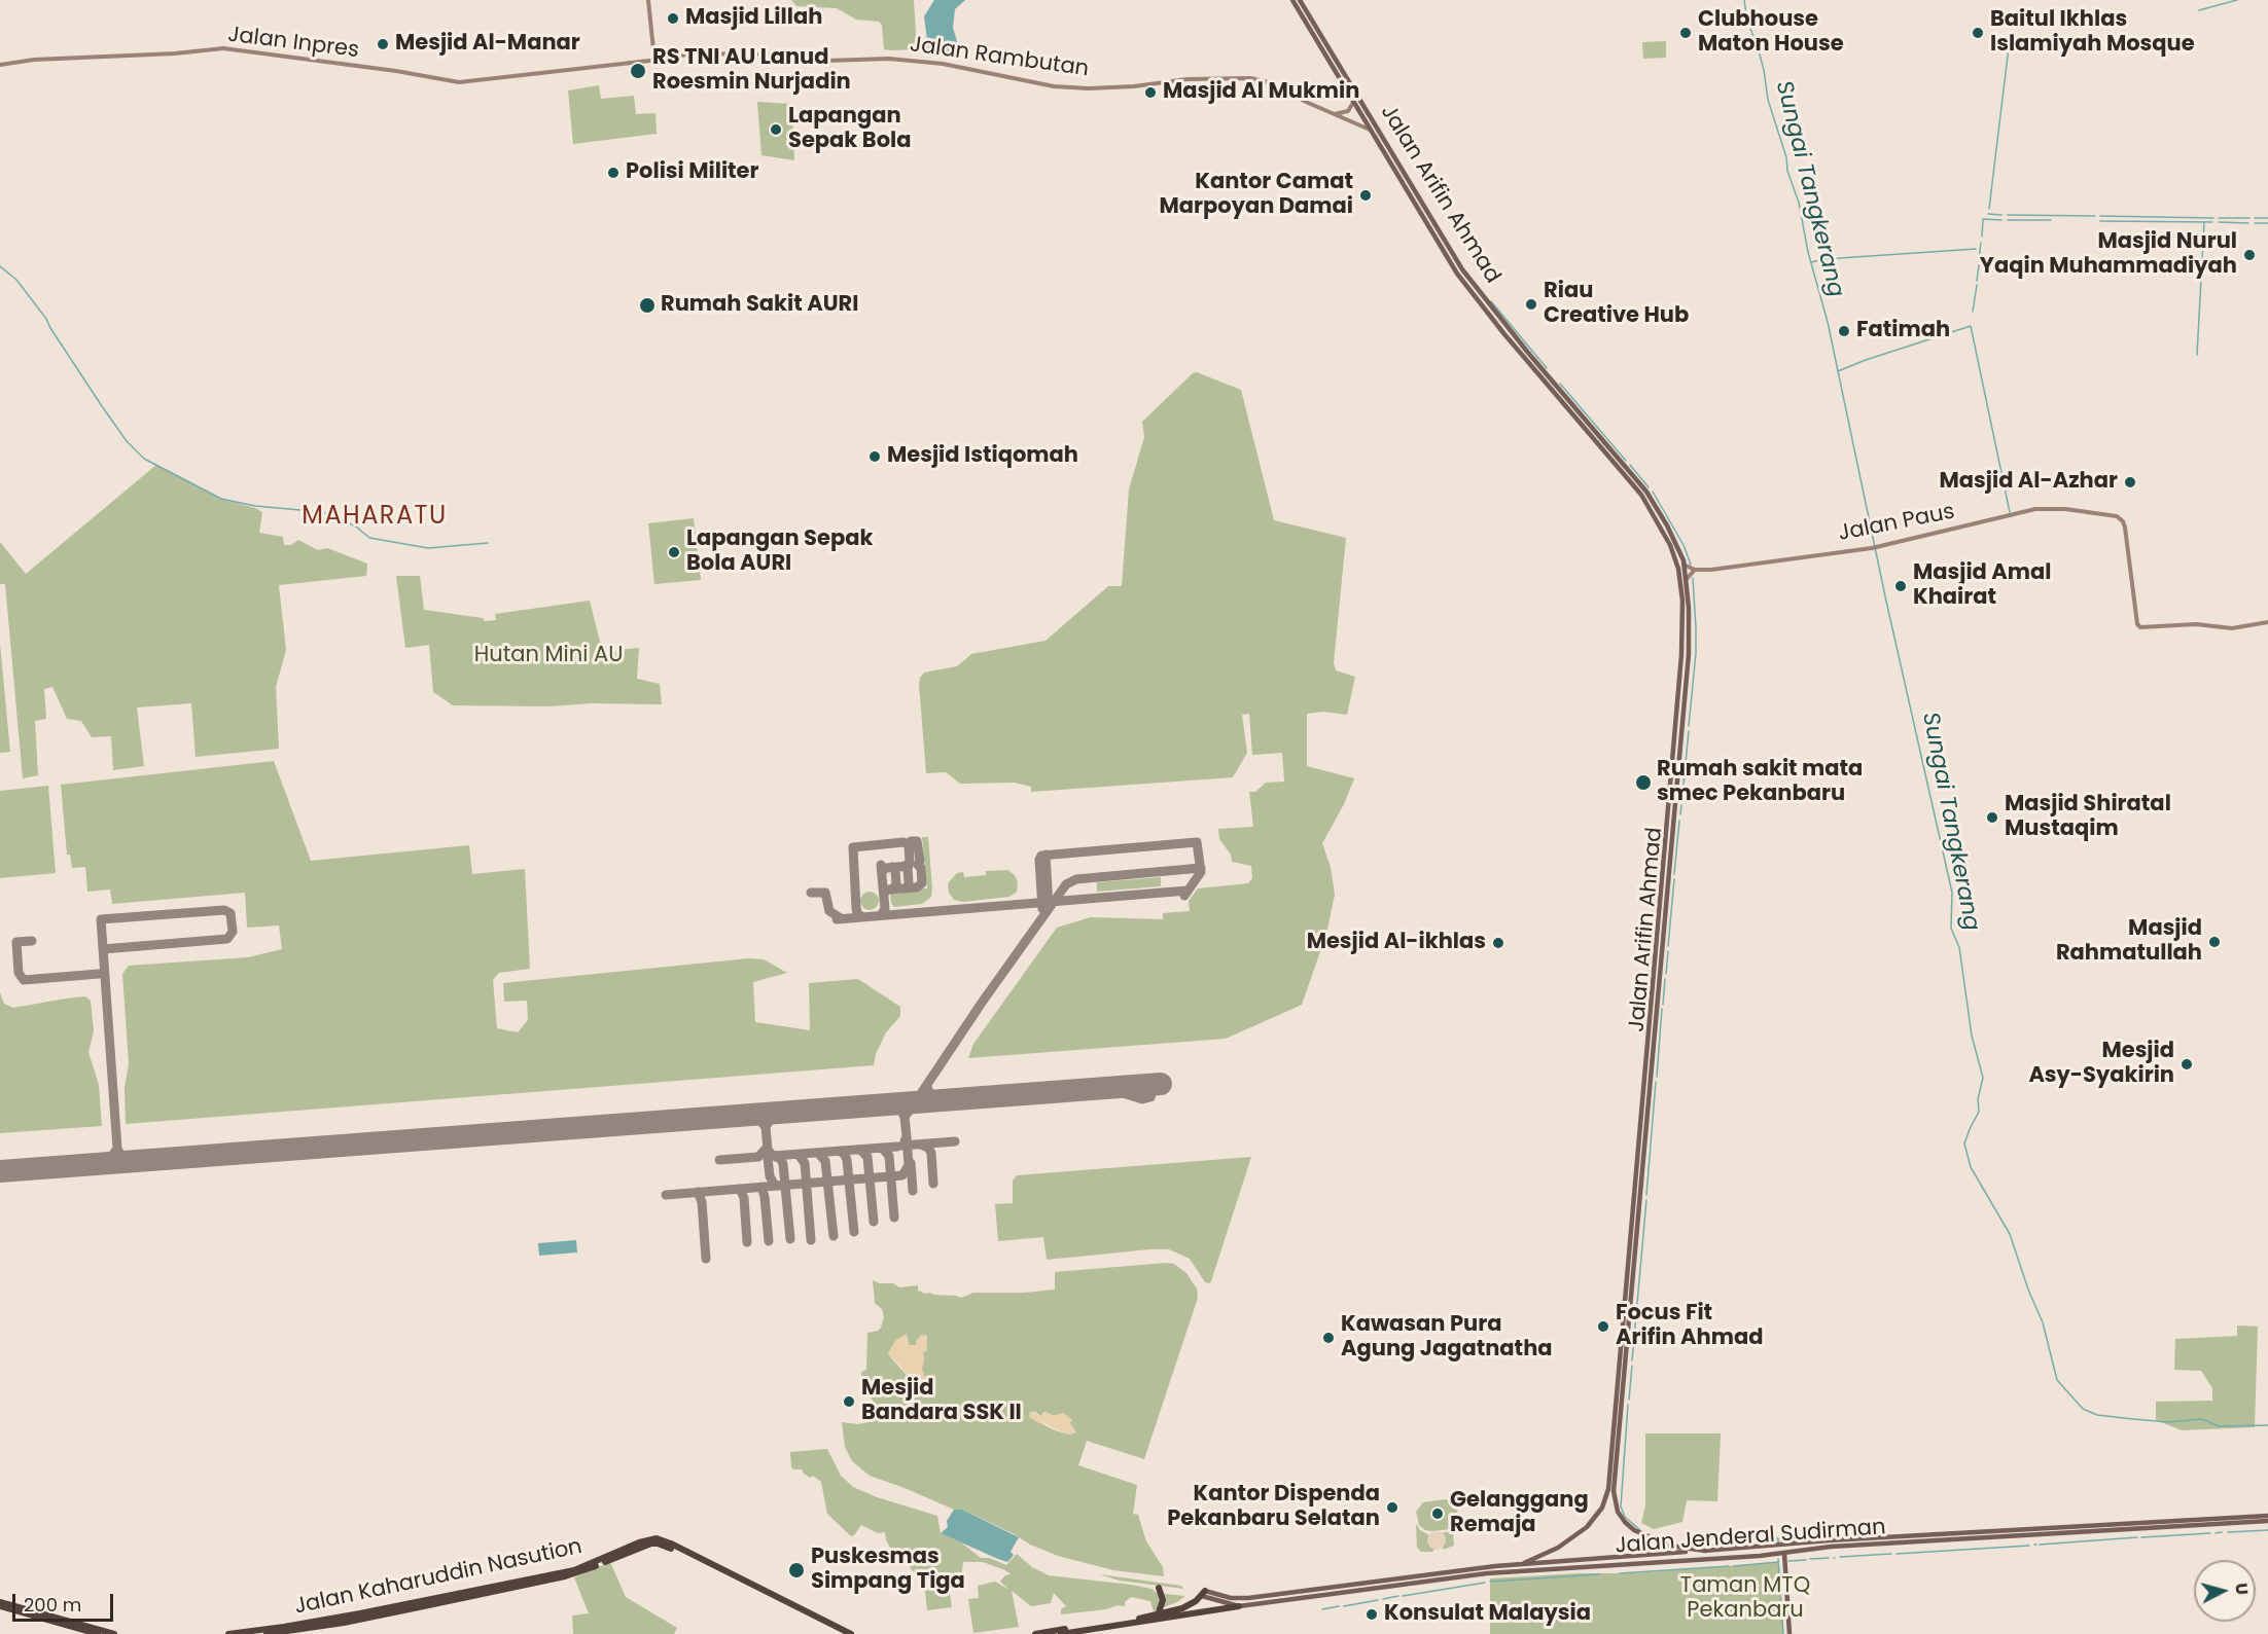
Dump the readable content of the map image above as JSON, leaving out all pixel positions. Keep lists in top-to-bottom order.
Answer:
{
  "streets": {
    "highway": ["Jalan Kaharuddin Nasution"],
    "main road": [
      "Jalan Inpres",
      "Jalan Rambutan",
      "Jalan Arifin Ahmad",
      "Jalan Paus",
      "Jalan Jenderal Sudirman"
    ]
  },
  "crossings": [
    ["Jalan Inpres", "Jalan Rambutan"],
    ["Jalan Rambutan", "Jalan Arifin Ahmad"],
    ["Jalan Arifin Ahmad", "Jalan Paus"],
    ["Jalan Arifin Ahmad", "Jalan Jenderal Sudirman"]
  ],
  "districts": ["MAHARATU"],
  "water": ["Sungai Tangkerang"],
  "parks": ["Hutan Mini AU", "Taman MTQ Pekanbaru"],
  "places": [
    "Masjid Lillah",
    "Clubhouse Maton House",
    "Baitul Ikhlas Islamiyah Mosque",
    "Mesjid Al-Manar",
    "RS TNI AU Lanud Roesmin Nurjadin",
    "Masjid Al Mukmin",
    "Lapangan Sepak Bola",
    "Polisi Militer",
    "Kantor Camat Marpoyan Damai",
    "Masjid Nurul Yaqin Muhammadiyah",
    "Riau Creative Hub",
    "Rumah Sakit AURI",
    "Fatimah",
    "Mesjid Istiqomah",
    "Masjid Al-Azhar",
    "Lapangan Sepak Bola AURI",
    "Masjid Amal Khairat",
    "Rumah sakit mata smec Pekanbaru",
    "Masjid Shiratal Mustaqim",
    "Masjid Rahmatullah",
    "Mesjid Al-ikhlas",
    "Mesjid Asy-Syakirin",
    "Focus Fit Arifin Ahmad",
    "Kawasan Pura Agung Jagatnatha",
    "Mesjid Bandara SSK II",
    "Kantor Dispenda Pekanbaru Selatan",
    "Gelanggang Remaja",
    "Puskesmas Simpang Tiga",
    "Konsulat Malaysia"
  ],
  "scale_bar": "200 m",
  "north": "right"
}
